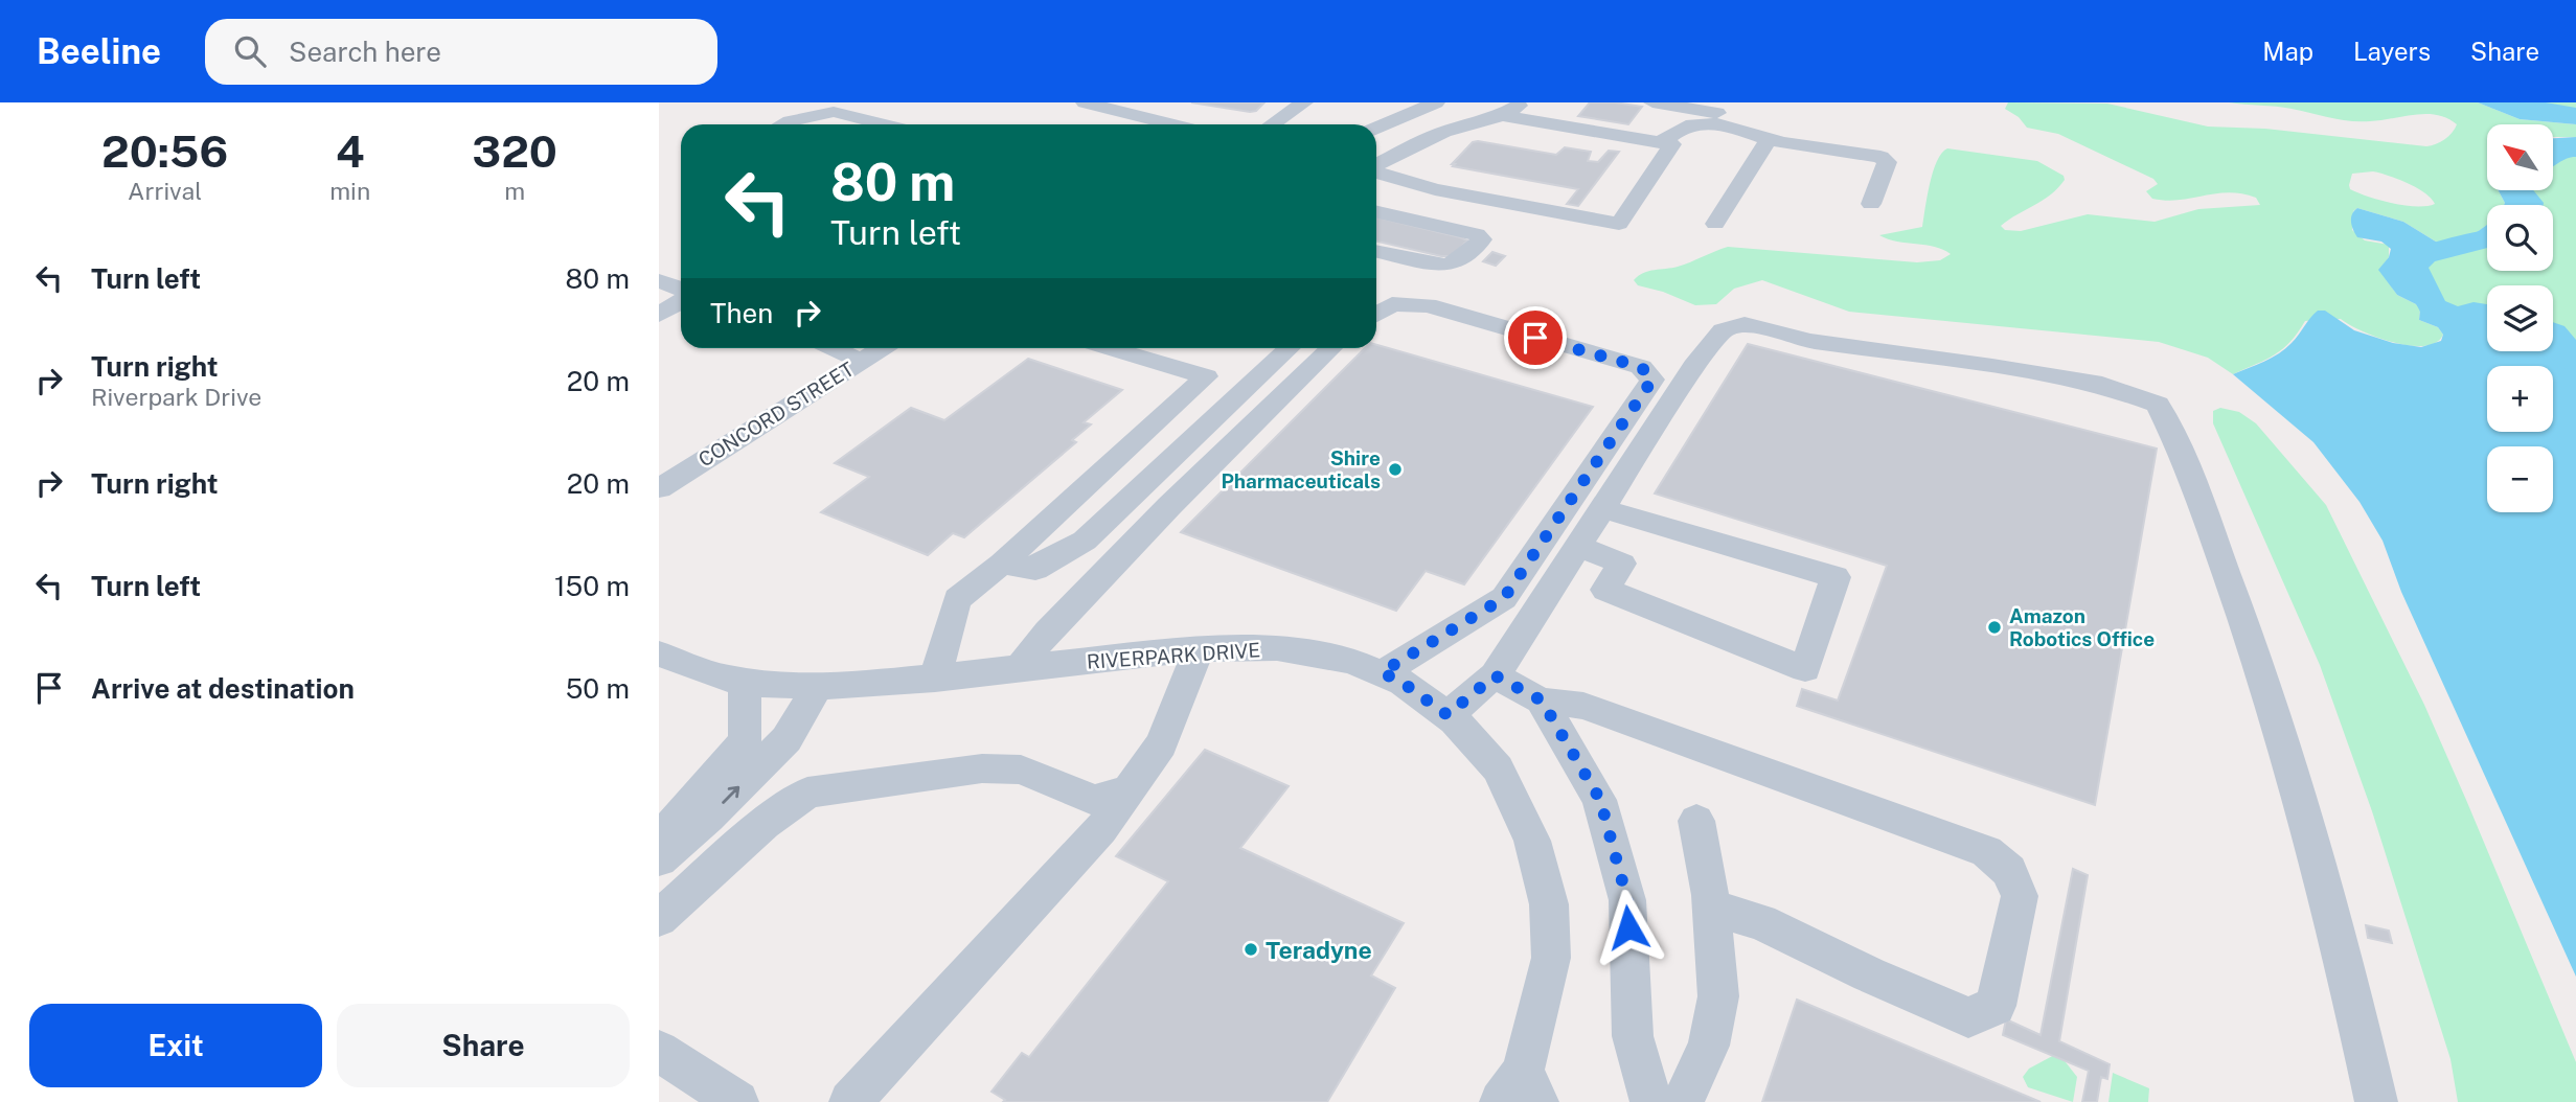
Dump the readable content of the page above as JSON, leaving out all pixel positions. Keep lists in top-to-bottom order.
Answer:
{
  "streets": {
    "street": ["CONCORD STREET", "RIVERPARK DRIVE"]
  },
  "places": ["Shire Pharmaceuticals", "Amazon Robotics Office", "Teradyne"],
  "north": "top left",
  "page": {
    "header": "Beeline",
    "search": "Search here",
    "nav": ["Map", "Layers", "Share"],
    "eta": [
      "20:56",
      "Arrival",
      "4",
      "min",
      "320",
      "m"
    ],
    "map_buttons": ["+", "−"],
    "turn": ["80 m", "Turn left"],
    "list": [
      {
        "name": "Turn left",
        "value": "80 m"
      },
      {
        "name": "Turn right",
        "note": "Riverpark Drive",
        "value": "20 m"
      },
      {
        "name": "Turn right",
        "value": "20 m"
      },
      {
        "name": "Turn left",
        "value": "150 m"
      },
      {
        "name": "Arrive at destination",
        "value": "50 m"
      }
    ],
    "then": "Then",
    "buttons": ["Exit", "Share"]
  }
}
